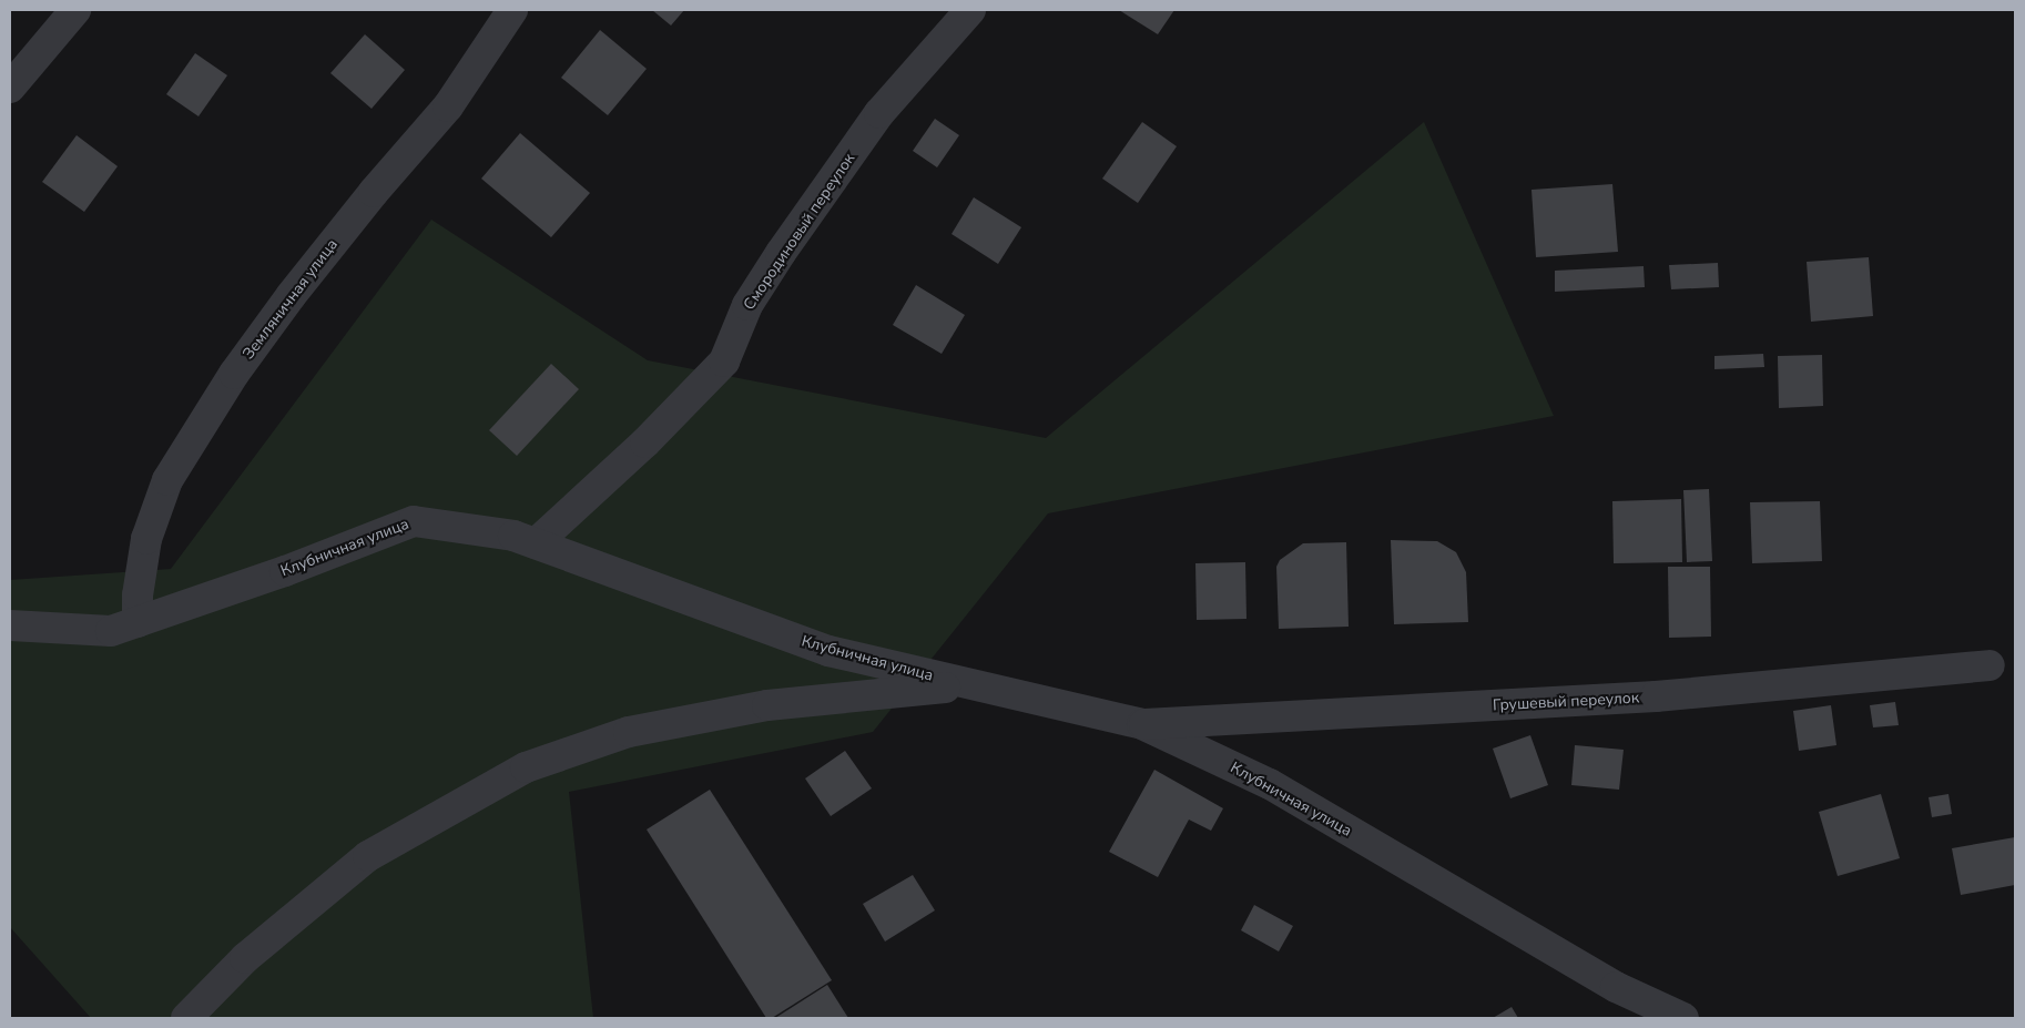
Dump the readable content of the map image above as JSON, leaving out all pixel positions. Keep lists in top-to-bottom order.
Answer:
{
  "streets": {
    "street": [
      "Смородиновый переулок",
      "Земляничная улица",
      "Клубничная улица",
      "Грушевый переулок"
    ]
  },
  "crossings": [
    ["Смородиновый переулок", "Клубничная улица"],
    ["Земляничная улица", "Клубничная улица"],
    ["Клубничная улица", "Грушевый переулок"]
  ]
}
